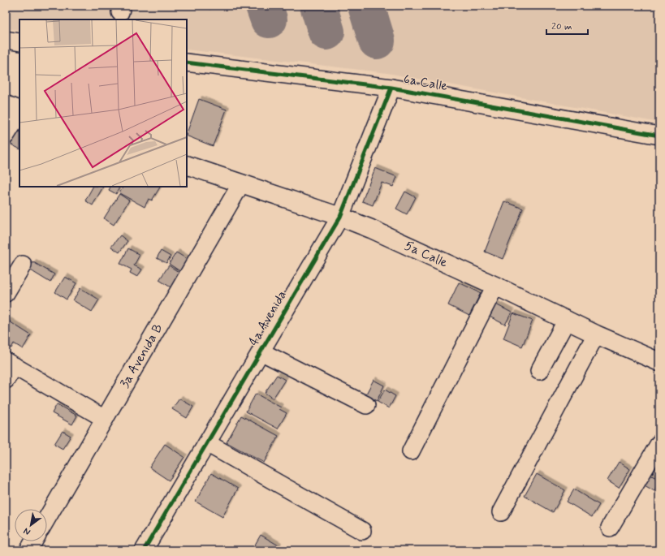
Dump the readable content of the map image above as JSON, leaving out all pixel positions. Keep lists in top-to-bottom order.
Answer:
{
  "streets": {
    "main road": ["5a Calle"],
    "street": ["6a Calle", "4a Avenida", "3a Avenida B"]
  },
  "crossings": [
    ["6a Calle", "4a Avenida"],
    ["5a Calle", "4a Avenida"],
    ["5a Calle", "3a Avenida B"]
  ],
  "scale_bar": "20 m",
  "north": "bottom left"
}
